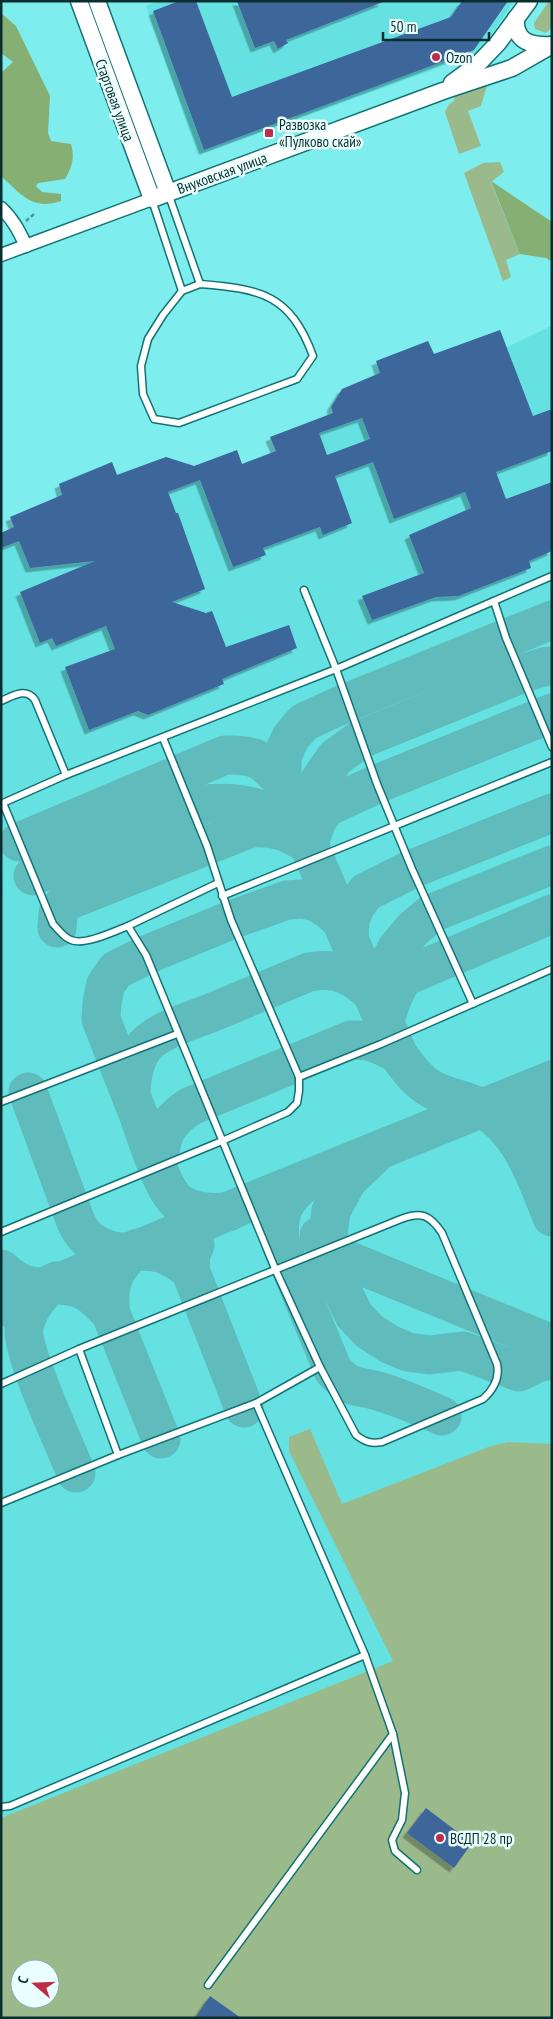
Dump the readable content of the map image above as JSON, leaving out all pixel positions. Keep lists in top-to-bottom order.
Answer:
{
  "streets": {
    "street": ["Стартовая улица", "Внуковская улица"]
  },
  "crossings": [
    ["Стартовая улица", "Внуковская улица"]
  ],
  "places": {
    "other": ["Ozon", "ВСДП 28 пр"],
    "transit": ["Развозка «Пулково скай»"]
  },
  "scale_bar": "50 m",
  "north": "left"
}
